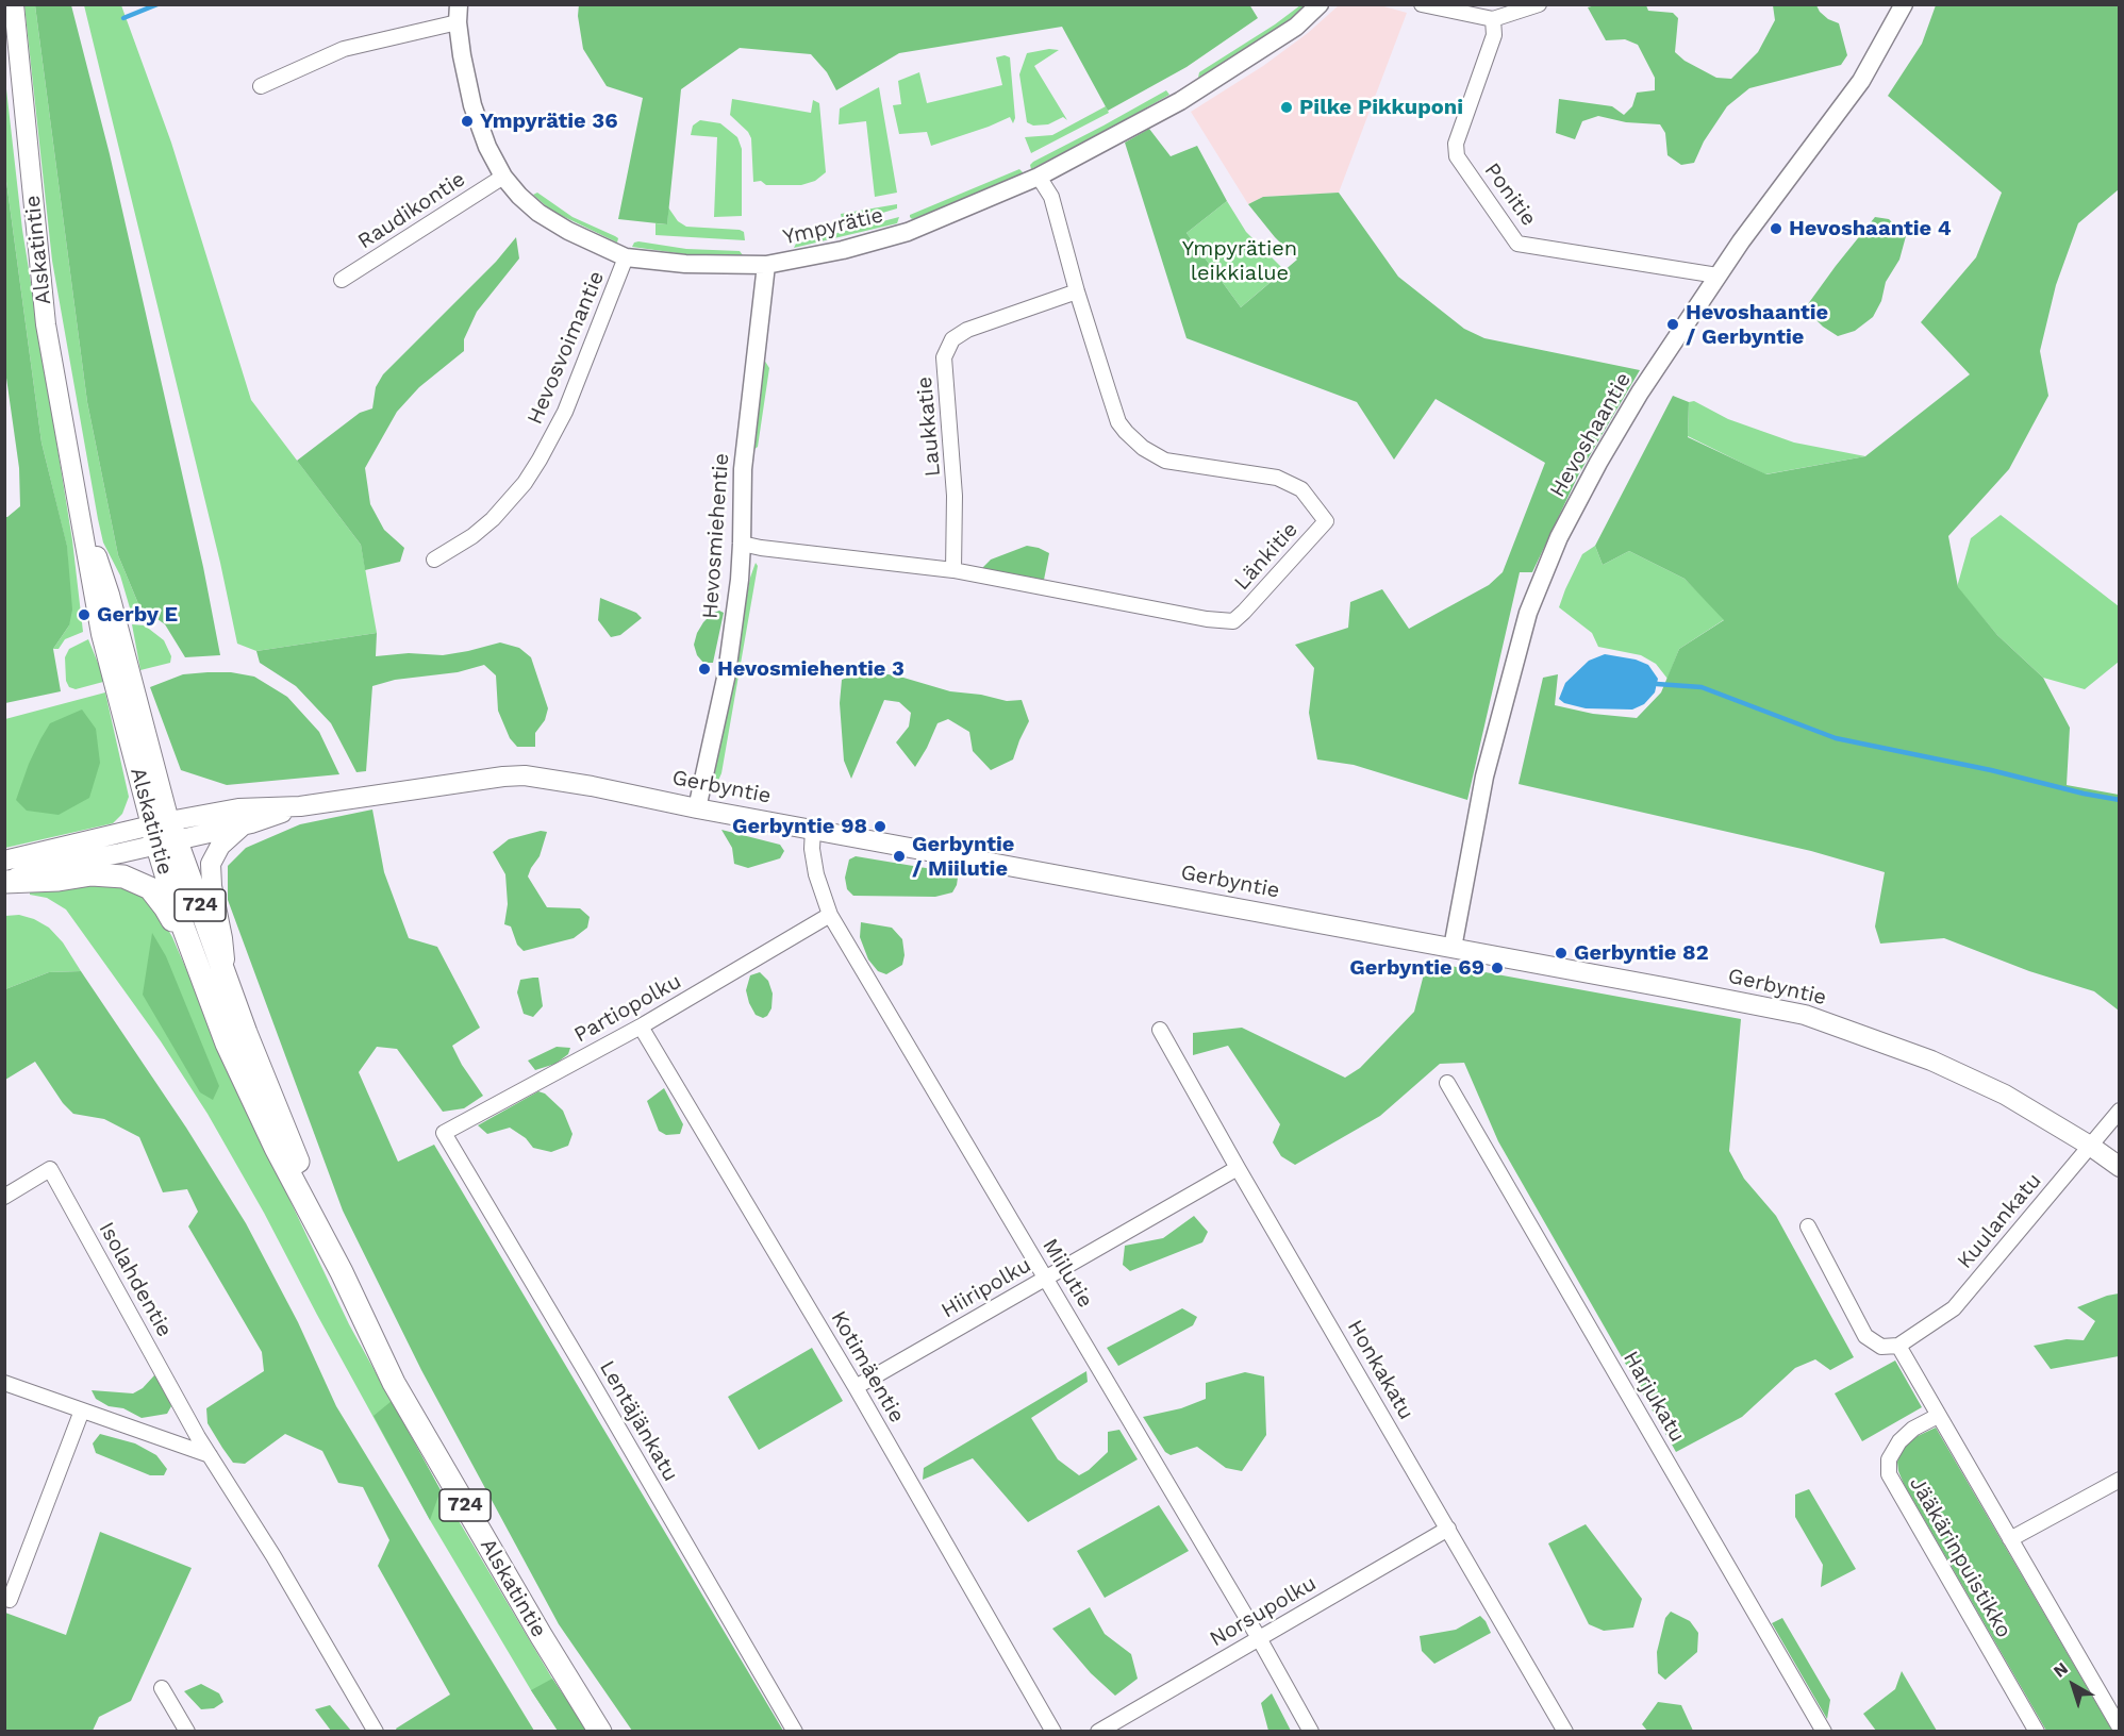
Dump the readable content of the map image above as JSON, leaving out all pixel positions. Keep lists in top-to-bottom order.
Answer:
{
  "streets": {
    "main road": ["Alskatintie", "Gerbyntie", "724"],
    "street": [
      "Ponitie",
      "Raudikontie",
      "Ympyrätie",
      "Hevosvoimantie",
      "Laukkatie",
      "Hevoshaantie",
      "Hevosmiehentie",
      "Länkitie",
      "Partiopolku",
      "Kuulankatu",
      "Miilutie",
      "Isolahdentie",
      "Hiiripolku",
      "Kotimäentie",
      "Honkakatu",
      "Harjukatu",
      "Lentäjänkatu",
      "Jääkärinpuistikko",
      "Norsupolku"
    ]
  },
  "crossings": [
    ["Ponitie", "Hevoshaantie"],
    ["Raudikontie", "Ympyrätie"],
    ["Ympyrätie", "Hevosvoimantie"],
    ["Ympyrätie", "Hevosmiehentie"],
    ["Ympyrätie", "Länkitie"],
    ["Alskatintie", "Gerbyntie"],
    ["Laukkatie", "Länkitie"],
    ["Hevoshaantie", "Gerbyntie"],
    ["Hevosmiehentie", "Länkitie"],
    ["Hevosmiehentie", "Gerbyntie"],
    ["Gerbyntie", "Kuulankatu"],
    ["Gerbyntie", "Miilutie"],
    ["Partiopolku", "Miilutie"],
    ["Partiopolku", "Kotimäentie"],
    ["Partiopolku", "Lentäjänkatu"],
    ["Miilutie", "Hiiripolku"],
    ["Miilutie", "Norsupolku"],
    ["Hiiripolku", "Kotimäentie"],
    ["Hiiripolku", "Honkakatu"],
    ["Honkakatu", "Norsupolku"]
  ],
  "parks": ["Ympyrätien leikkialue"],
  "places": [
    "Pilke Pikkuponi",
    "Ympyrätie 36",
    "Hevoshaantie 4",
    "Hevoshaantie / Gerbyntie",
    "Gerby E",
    "Hevosmiehentie 3",
    "Gerbyntie 98",
    "Gerbyntie / Miilutie",
    "Gerbyntie 82",
    "Gerbyntie 69"
  ],
  "north": "top left"
}
